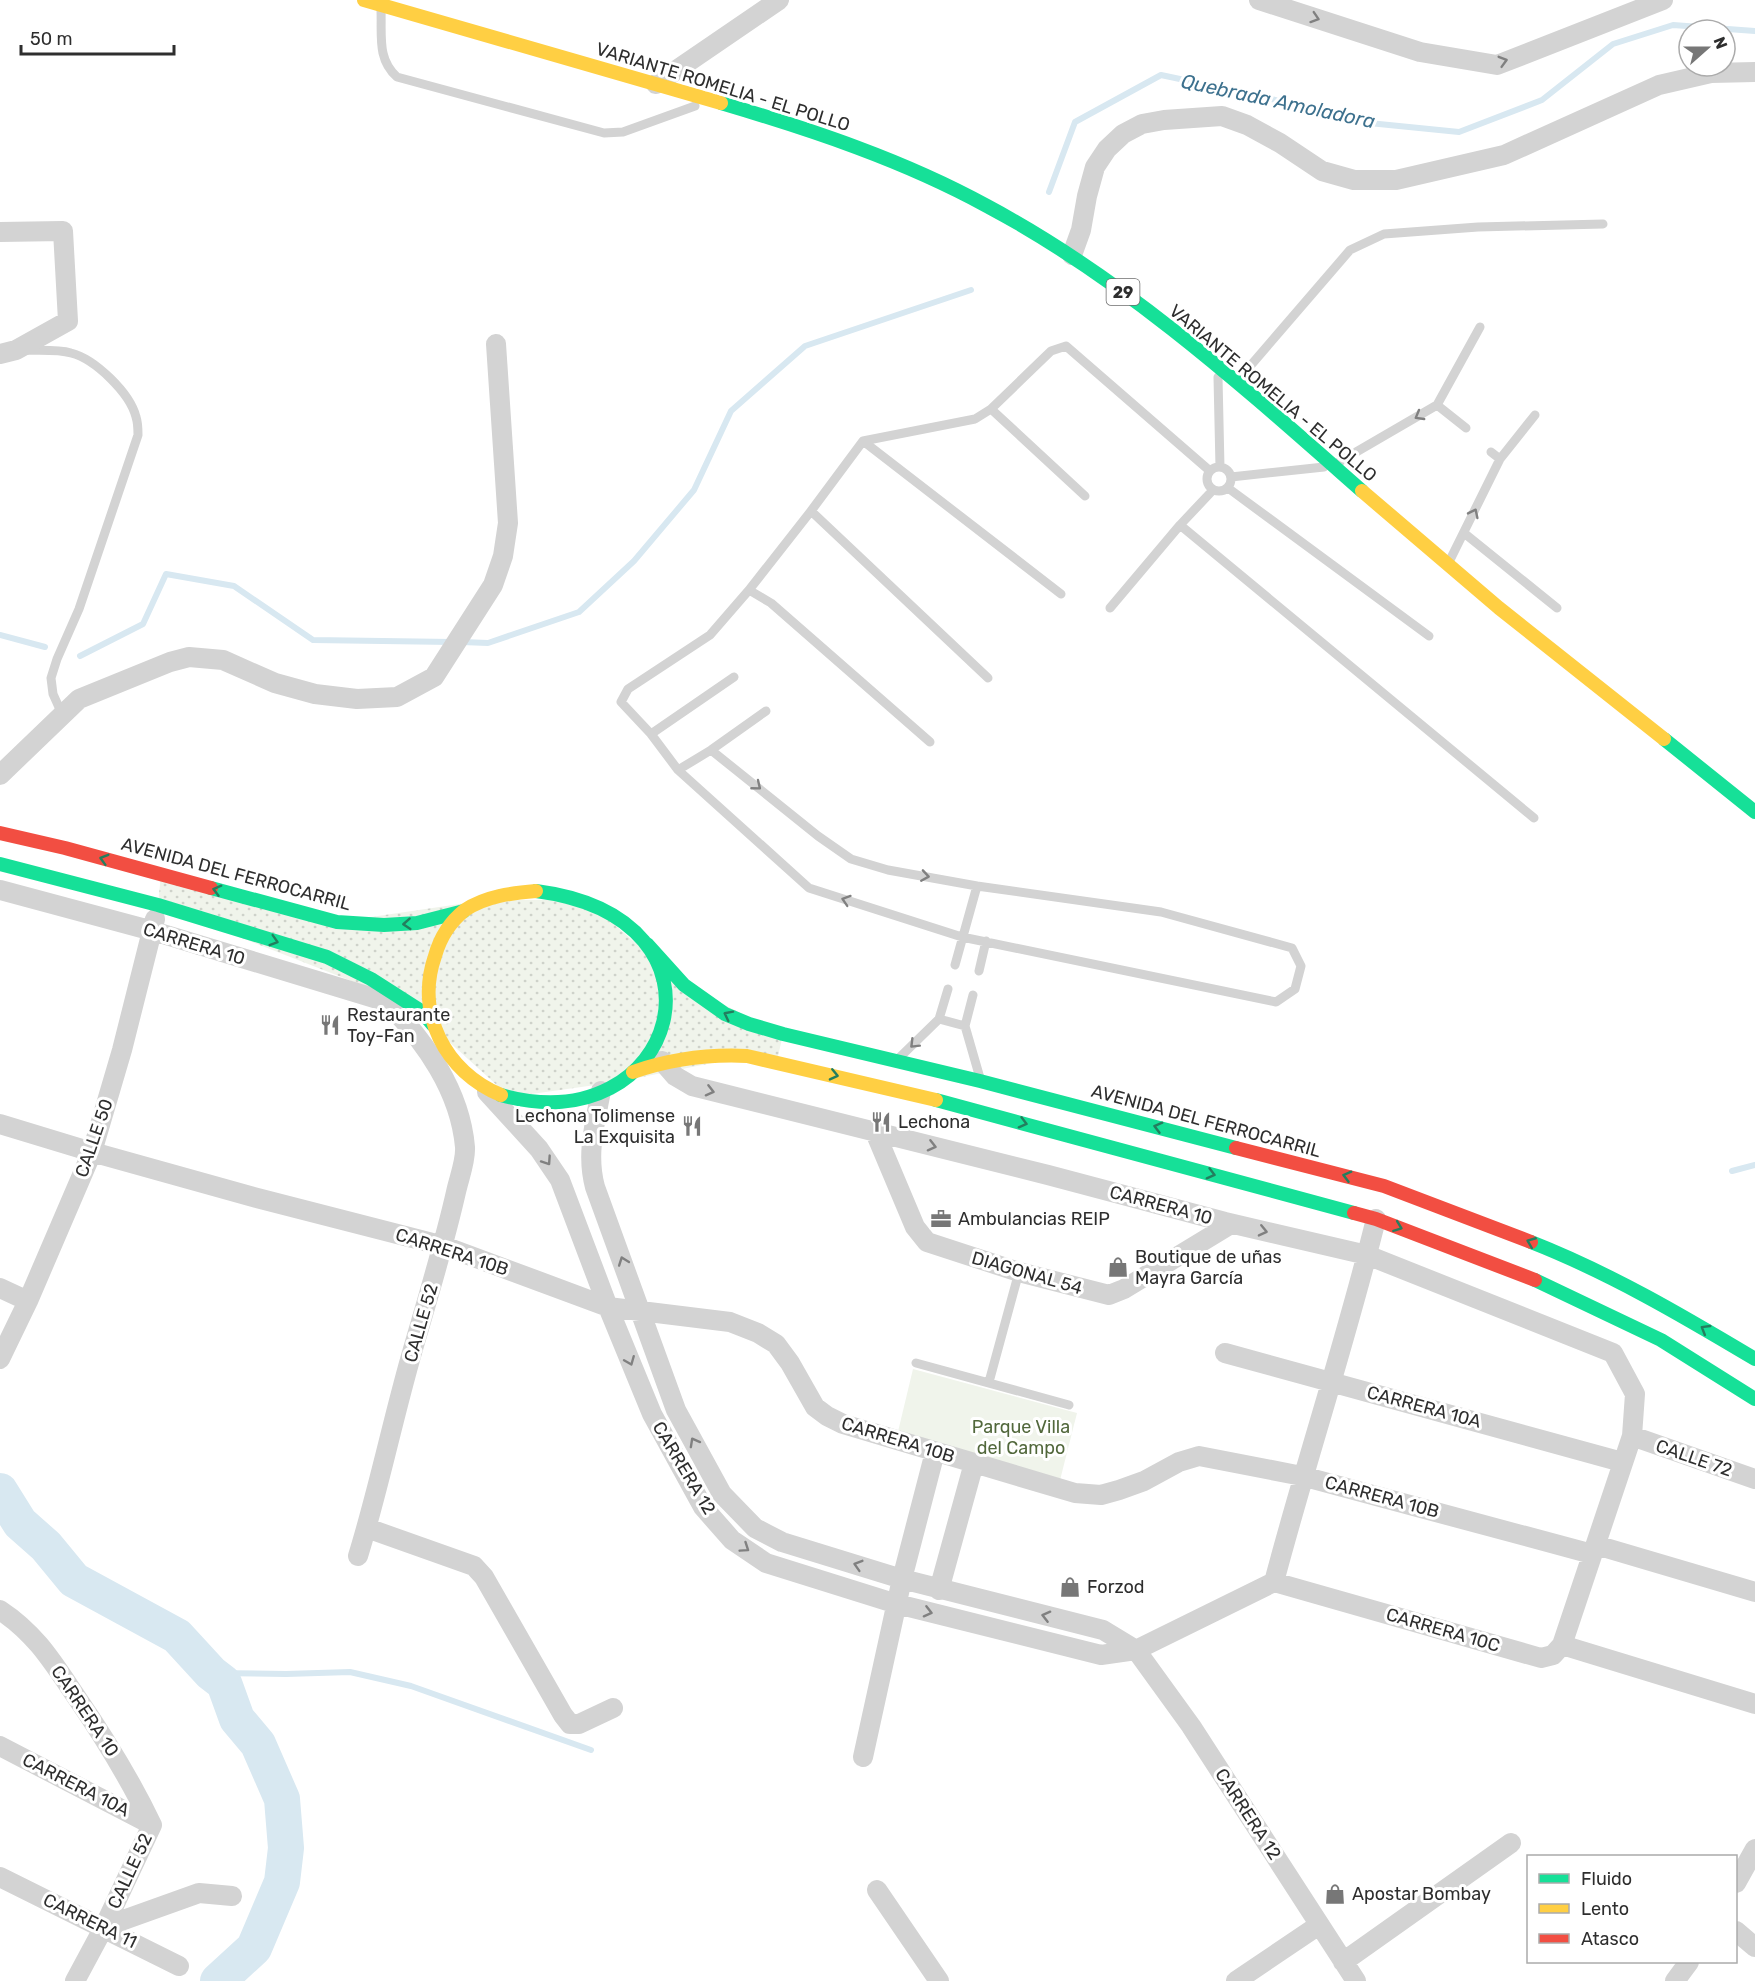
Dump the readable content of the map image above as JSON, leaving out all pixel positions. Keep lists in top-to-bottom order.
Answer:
{
  "streets": {
    "main road": ["VARIANTE ROMELIA - EL POLLO", "29", "AVENIDA DEL FERROCARRIL"],
    "street": [
      "CARRERA 10",
      "CALLE 50",
      "CARRERA 10B",
      "DIAGONAL 54",
      "CALLE 52",
      "CARRERA 10A",
      "CALLE 72",
      "CARRERA 12",
      "CARRERA 10C",
      "CARRERA 11"
    ]
  },
  "crossings": [
    ["CARRERA 10", "CALLE 50"],
    ["CARRERA 10", "DIAGONAL 54"],
    ["CARRERA 10", "CALLE 52"],
    ["CARRERA 10", "CARRERA 10A"],
    ["CARRERA 10", "CALLE 72"],
    ["CALLE 50", "CARRERA 10B"],
    ["CARRERA 10B", "CALLE 52"],
    ["CARRERA 10B", "CARRERA 12"],
    ["CALLE 52", "CARRERA 10A"],
    ["CALLE 52", "CARRERA 11"]
  ],
  "one_way": ["CARRERA 10"],
  "water": ["Quebrada Amoladora"],
  "parks": ["Parque Villa del Campo"],
  "places": {
    "restaurant": ["Restaurante Toy-Fan", "Lechona", "Lechona Tolimense La Exquisita"],
    "office": ["Ambulancias REIP"],
    "shop": ["Boutique de uñas Mayra García", "Forzod", "Apostar Bombay"]
  },
  "legend": ["Fluido", "Lento", "Atasco"],
  "scale_bar": "50 m",
  "north": "right"
}
